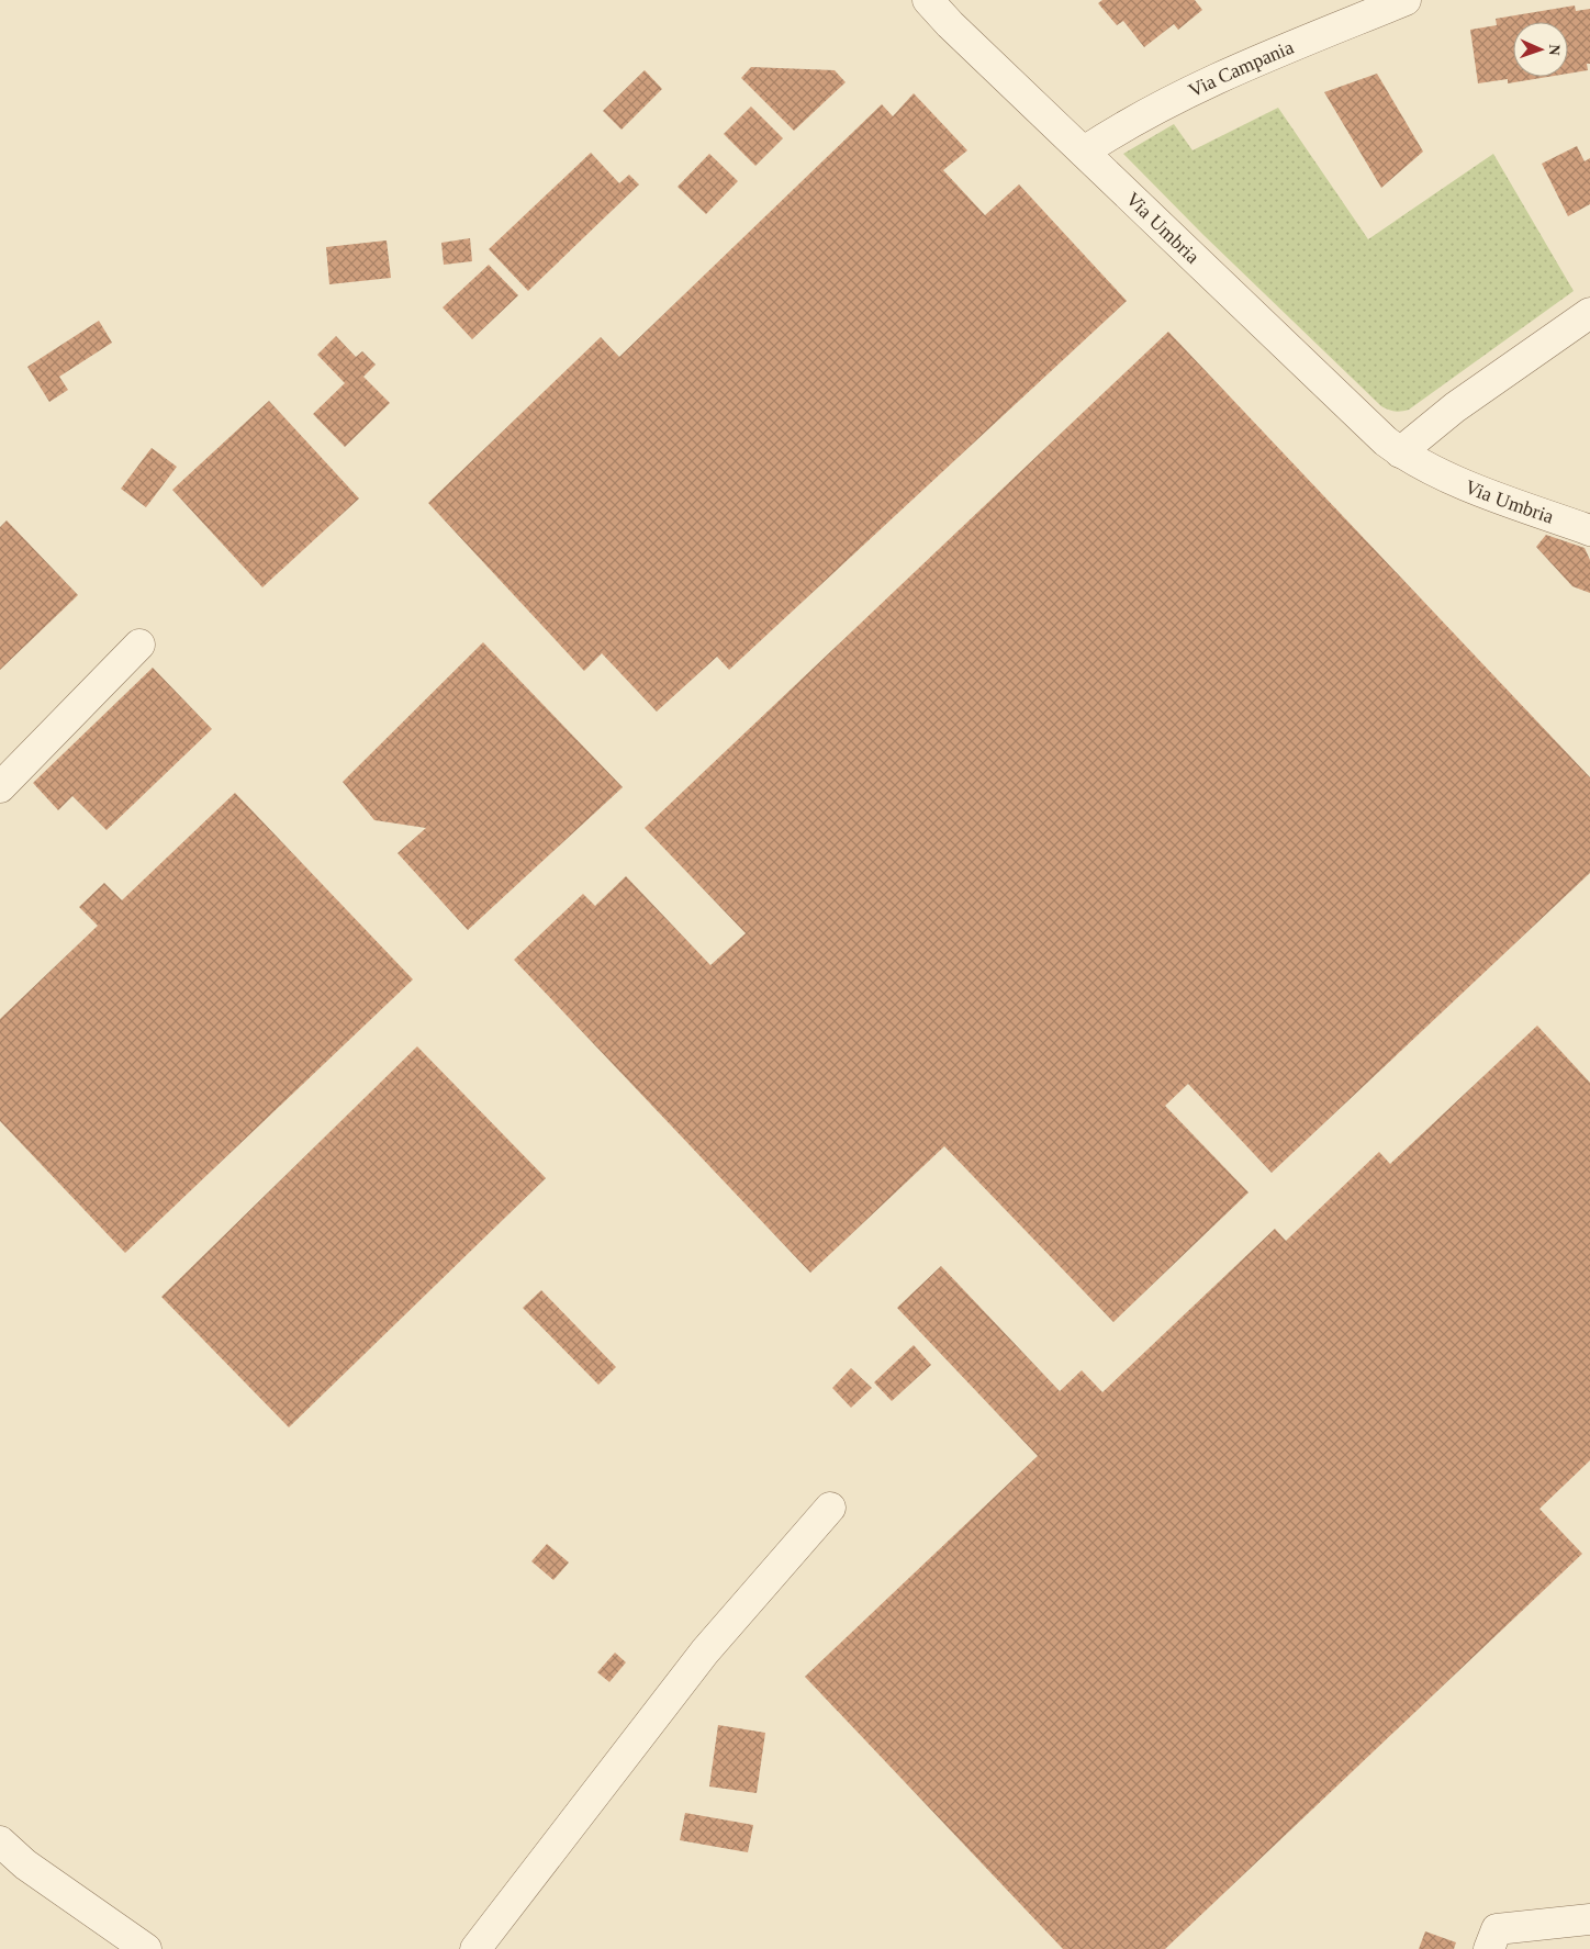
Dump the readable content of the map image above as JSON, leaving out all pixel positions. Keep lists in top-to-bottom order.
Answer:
{
  "streets": {
    "street": ["Via Campania", "Via Umbria"]
  },
  "crossings": [
    ["Via Campania", "Via Umbria"]
  ],
  "north": "right"
}
